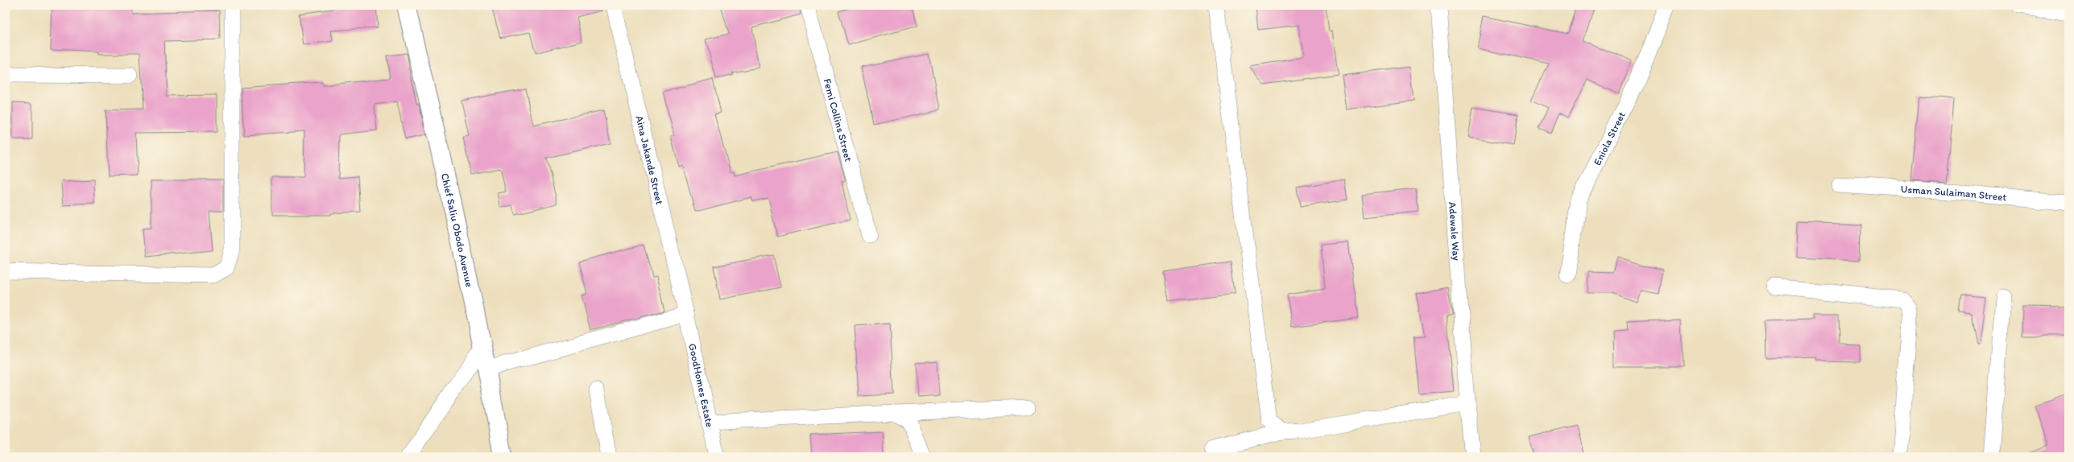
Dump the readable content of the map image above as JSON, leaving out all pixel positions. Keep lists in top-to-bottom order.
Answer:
{
  "streets": {
    "street": [
      "Femi Collins Street",
      "Eniola Street",
      "Aina Jakande Street",
      "Usman Sulaiman Street",
      "Chief Saliu Obodo Avenue",
      "Adewale Way",
      "GoodHomes Estate"
    ]
  },
  "crossings": [
    ["Aina Jakande Street", "GoodHomes Estate"]
  ]
}
